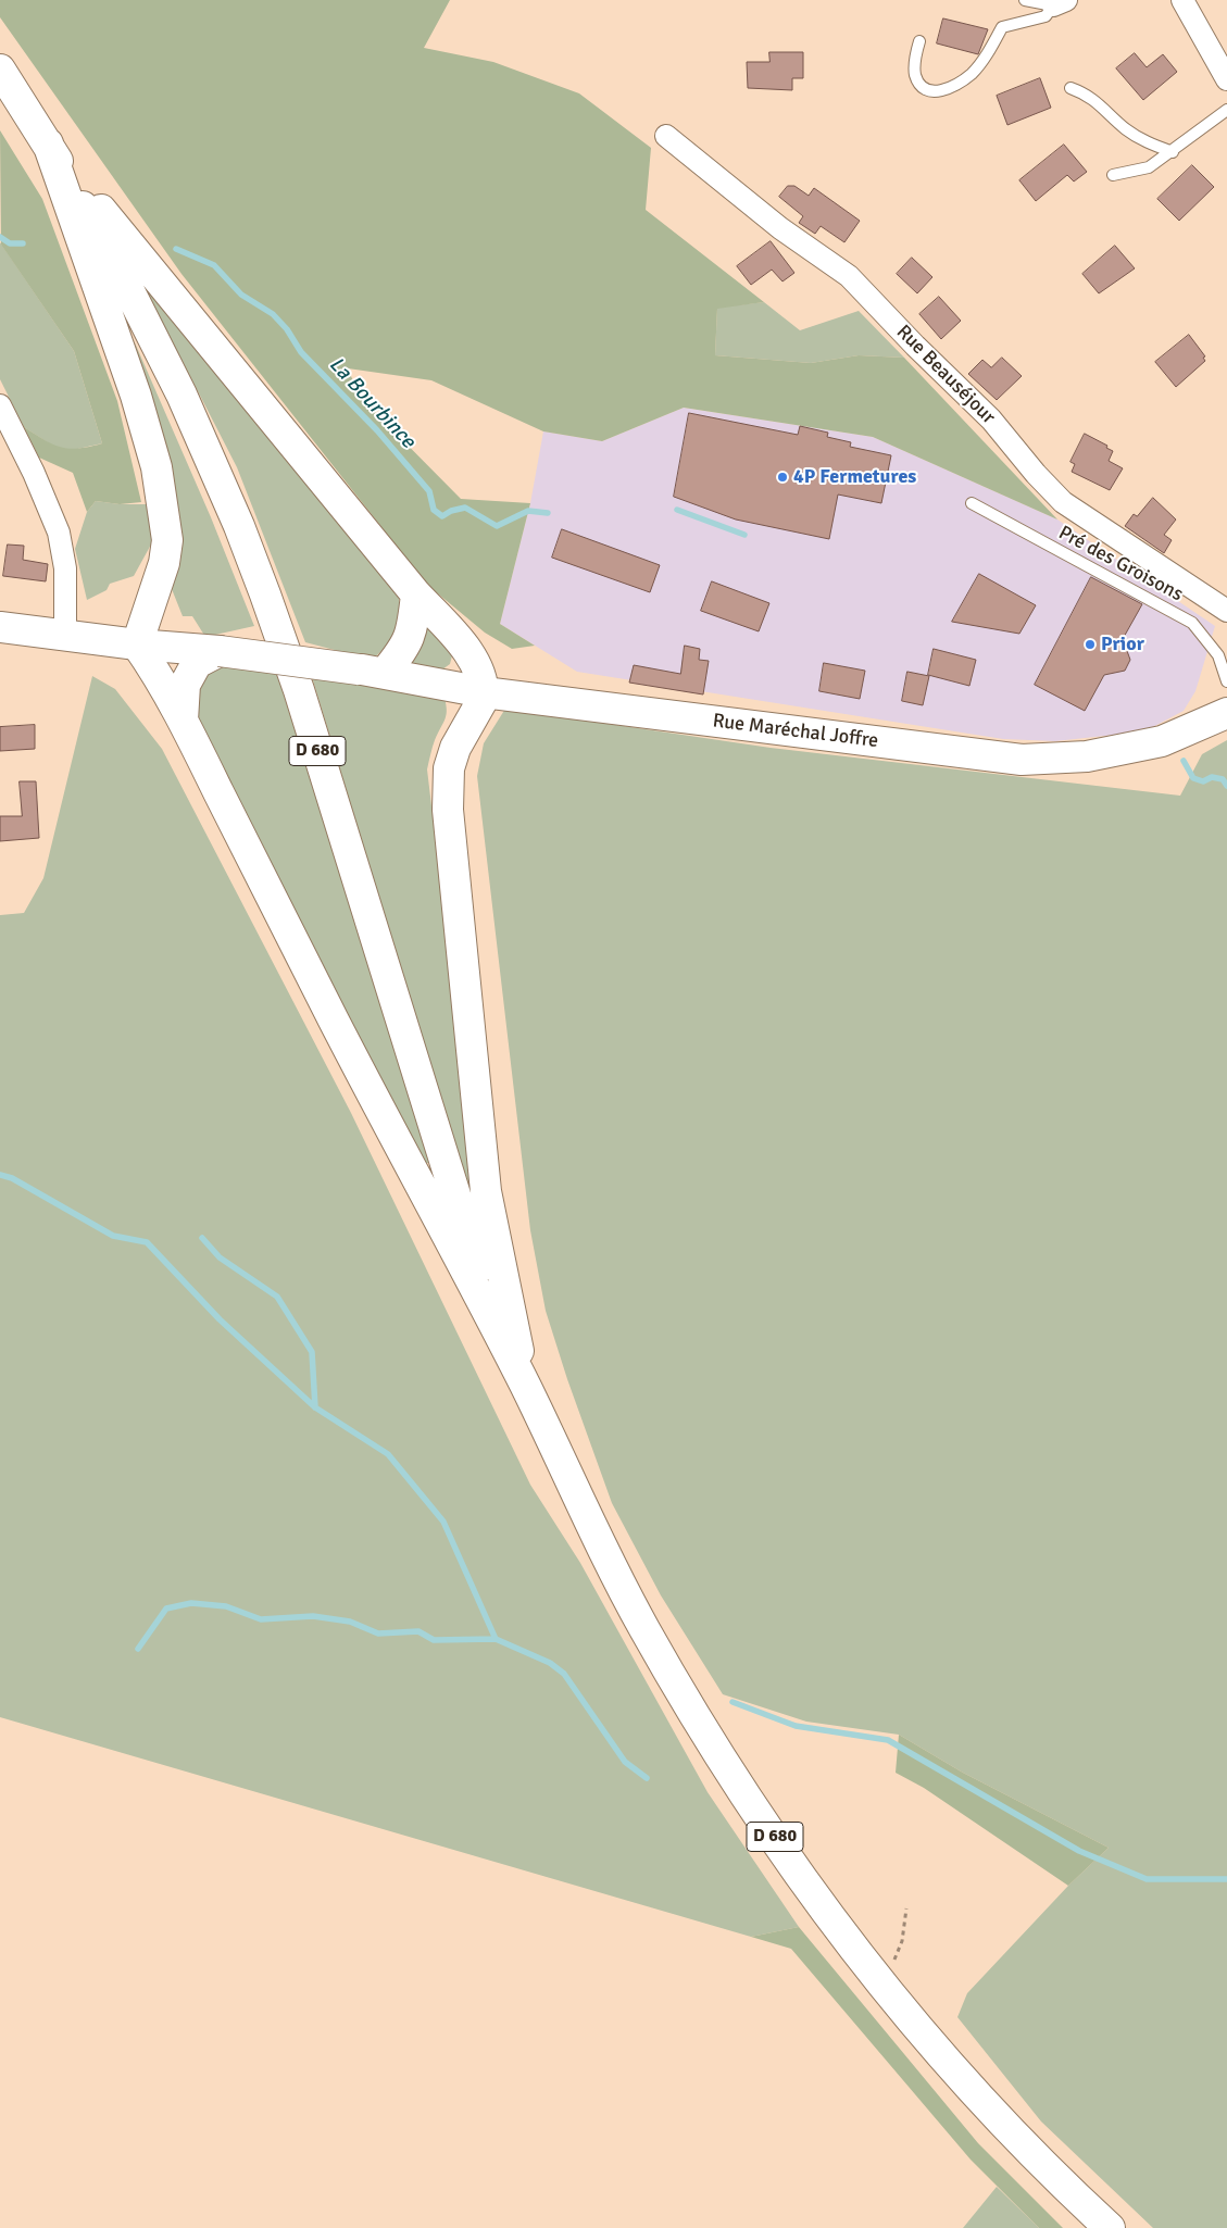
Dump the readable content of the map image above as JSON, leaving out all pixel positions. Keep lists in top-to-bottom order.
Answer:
{
  "streets": {
    "main road": ["Rue Maréchal Joffre", "D 680"],
    "street": ["Rue Beauséjour"],
    "lane": ["Pré des Groisons"]
  },
  "water": ["La Bourbince"],
  "places": ["4P Fermetures", "Prior"]
}
